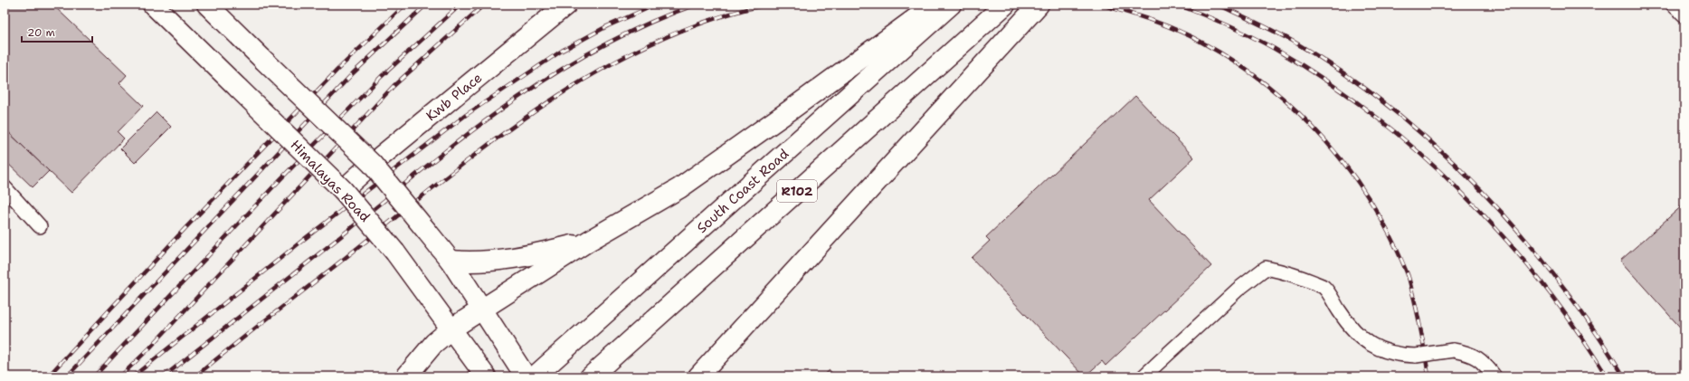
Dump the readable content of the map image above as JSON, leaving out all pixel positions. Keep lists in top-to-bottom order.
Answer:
{
  "streets": {
    "main road": [
      "Kwb Place",
      "Himalayas Road",
      "South Coast Road",
      "R102"
    ]
  },
  "crossings": [
    ["Kwb Place", "Himalayas Road"]
  ],
  "scale_bar": "20 m"
}
